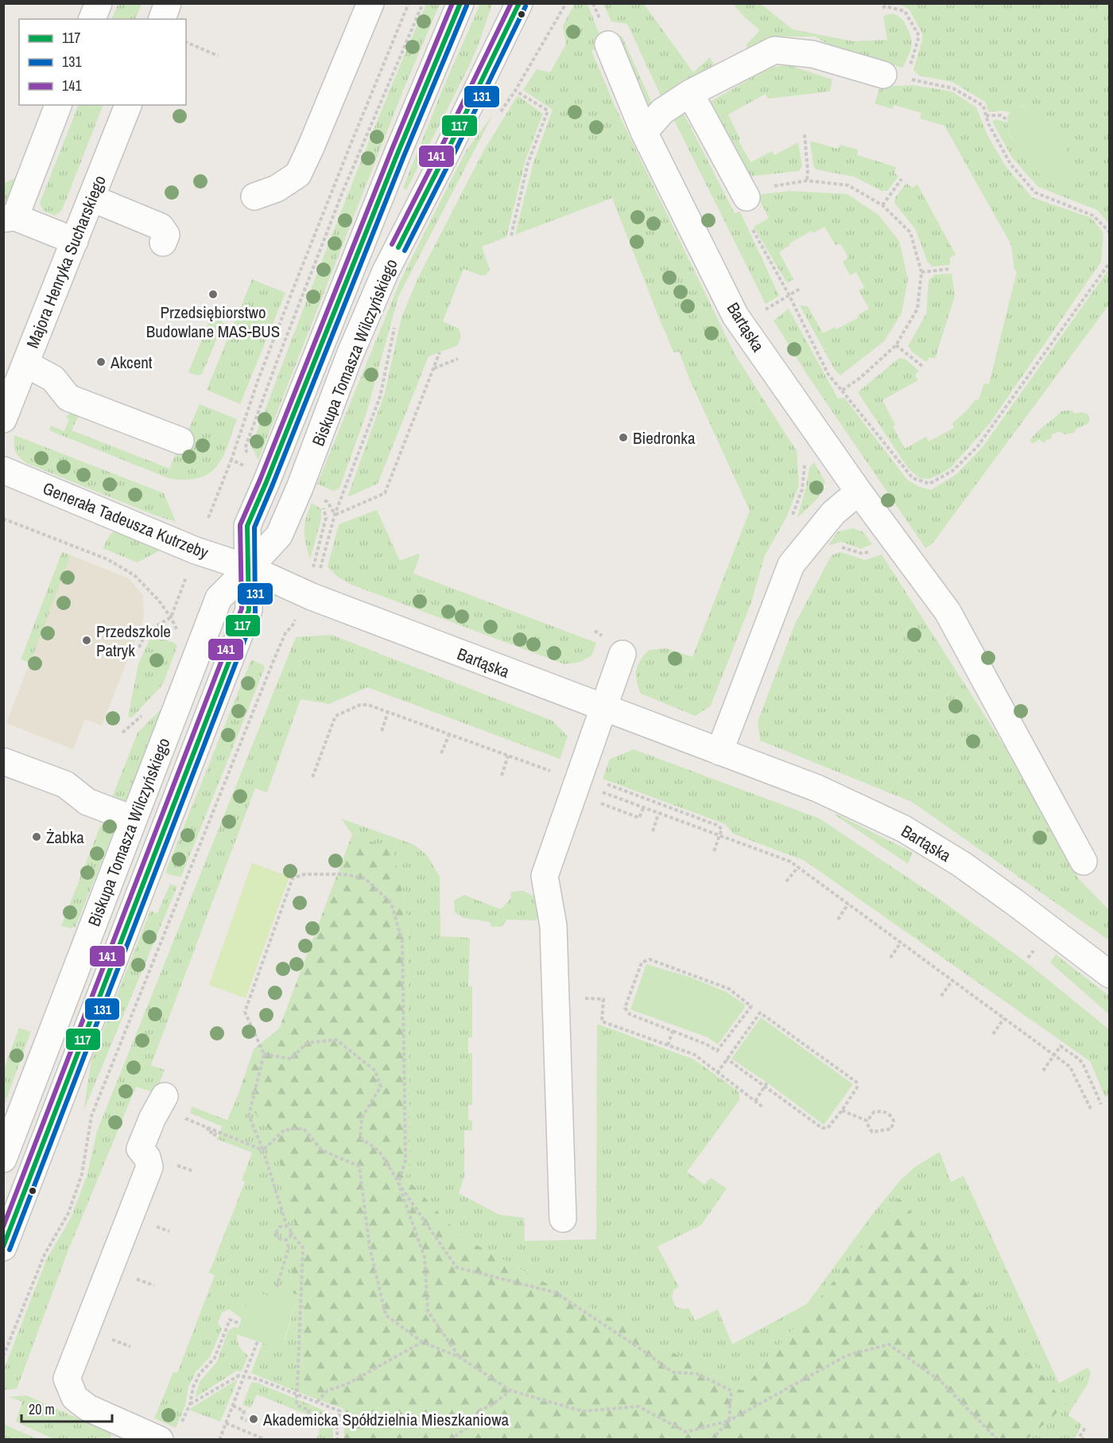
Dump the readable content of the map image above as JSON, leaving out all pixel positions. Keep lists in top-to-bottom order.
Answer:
{
  "streets": {
    "street": [
      "Majora Henryka Sucharskiego",
      "Bartąska",
      "Biskupa Tomasza Wilczyńskiego",
      "Generała Tadeusza Kutrzeby"
    ]
  },
  "crossings": [
    ["Bartąska", "Biskupa Tomasza Wilczyńskiego"],
    ["Bartąska", "Generała Tadeusza Kutrzeby"],
    ["Biskupa Tomasza Wilczyńskiego", "Generała Tadeusza Kutrzeby"]
  ],
  "places": [
    "Przedsiębiorstwo Budowlane MAS-BUS",
    "Akcent",
    "Biedronka",
    "Przedszkole Patryk",
    "Żabka",
    "Akademicka Spółdzielnia Mieszkaniowa"
  ],
  "lines": ["transit line 117", "transit line 141", "transit line 131"],
  "legend": ["117", "131", "141"],
  "scale_bar": "20 m"
}
